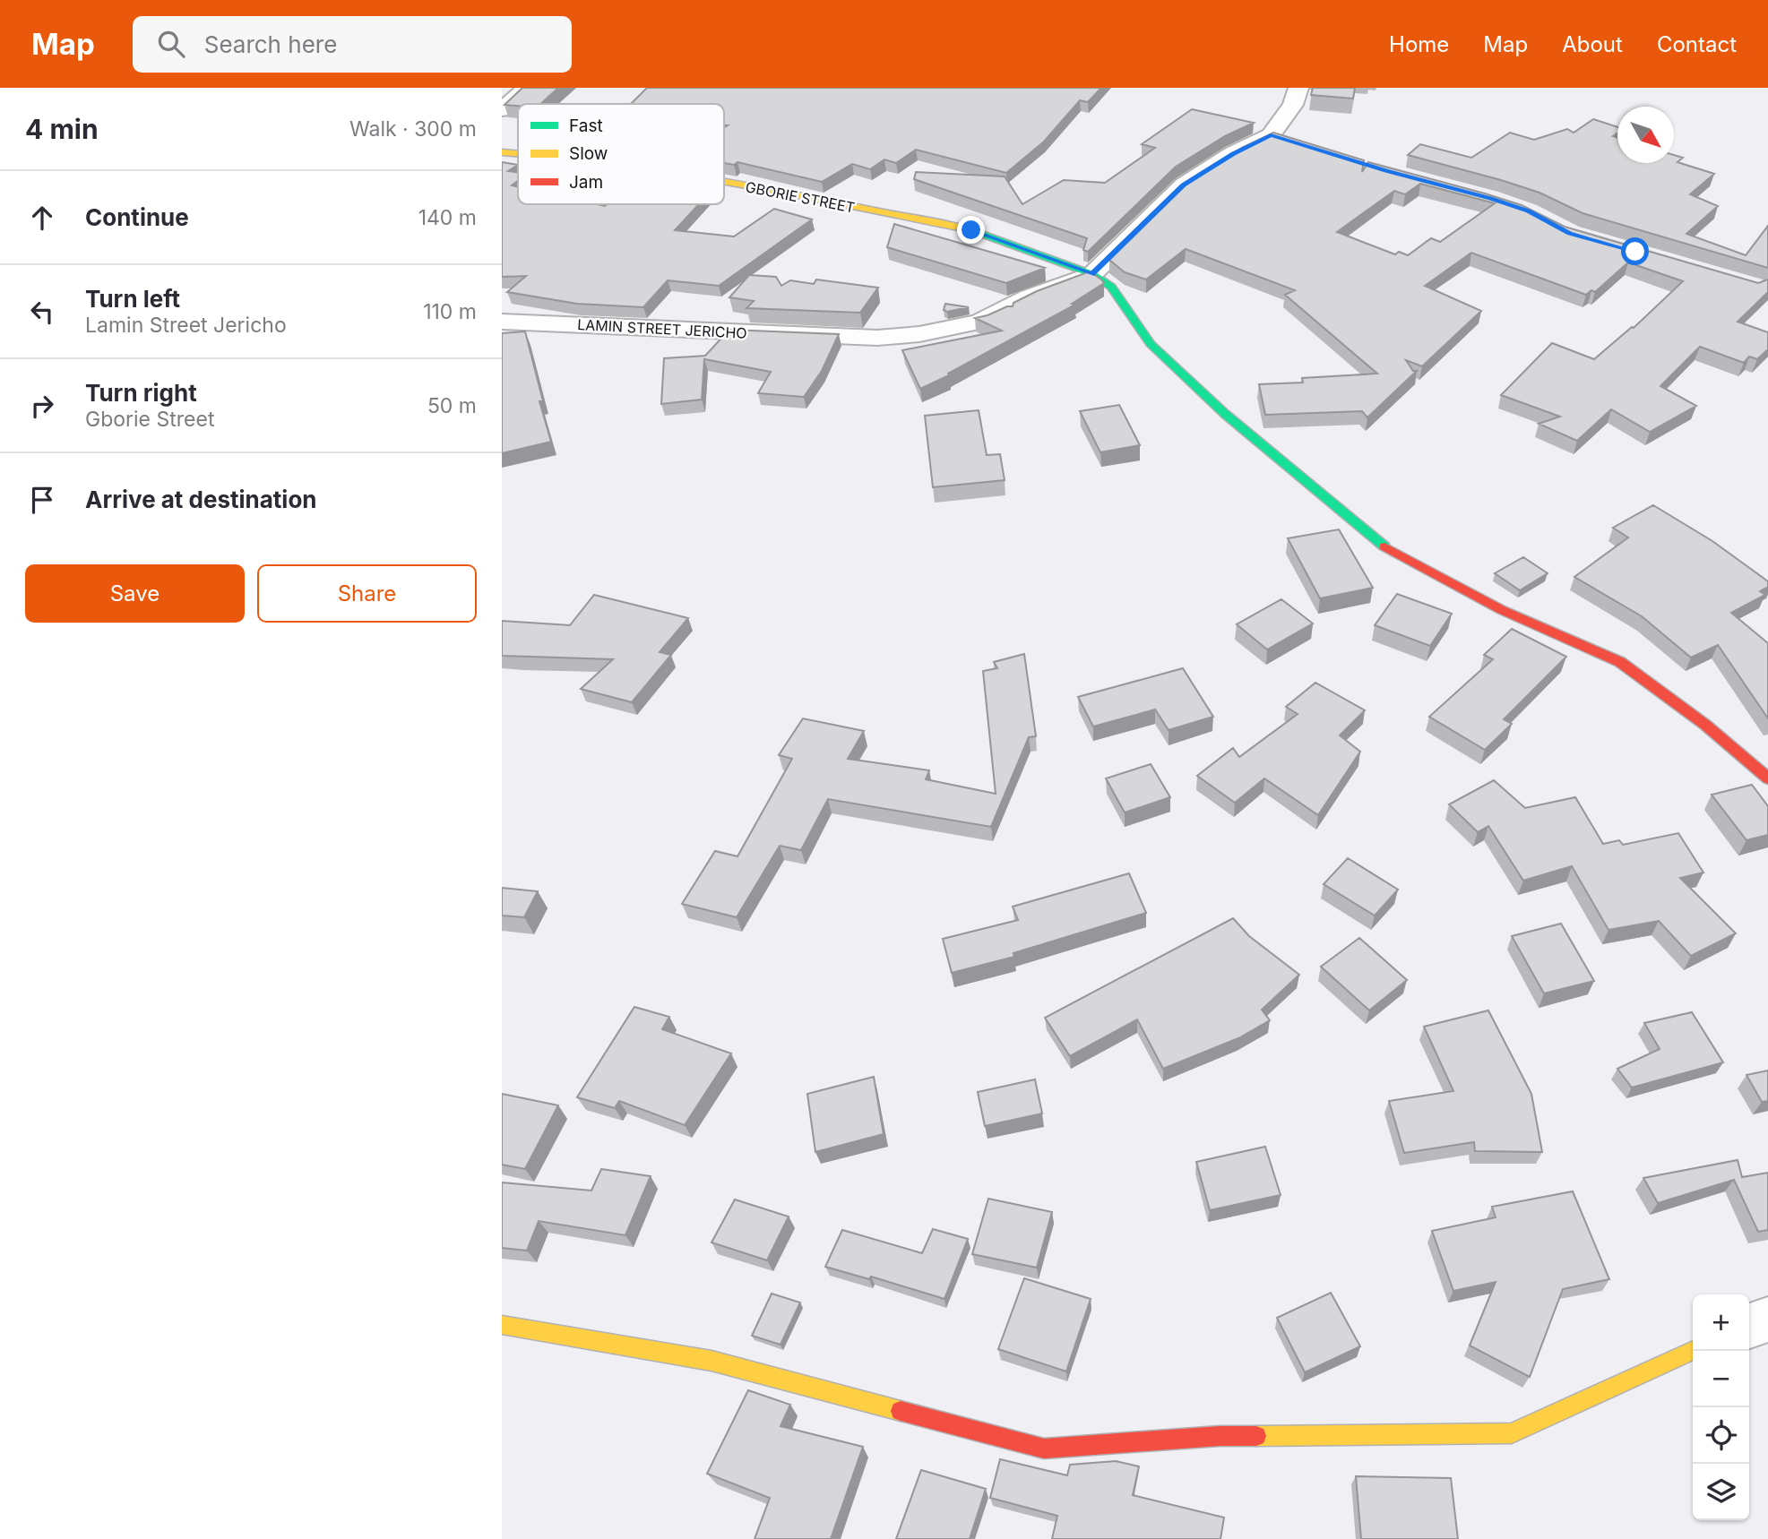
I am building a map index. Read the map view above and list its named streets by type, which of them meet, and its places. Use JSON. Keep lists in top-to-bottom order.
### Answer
{
  "streets": {
    "street": ["GBORIE STREET", "LAMIN STREET JERICHO"]
  },
  "crossings": [
    ["GBORIE STREET", "LAMIN STREET JERICHO"]
  ],
  "legend": ["Fast", "Slow", "Jam"],
  "north": "bottom right",
  "page": {
    "header": "Map",
    "search": "Search here",
    "nav": [
      "Home",
      "Map",
      "About",
      "Contact"
    ],
    "heading": ["4 min", "Walk · 300 m"],
    "list": [
      ["Continue", "140 m"],
      ["Turn left", "Lamin Street Jericho", "110 m"],
      ["Turn right", "Gborie Street", "50 m"],
      "Arrive at destination"
    ],
    "buttons": ["Save", "Share"],
    "map_buttons": ["+", "−"]
  }
}
